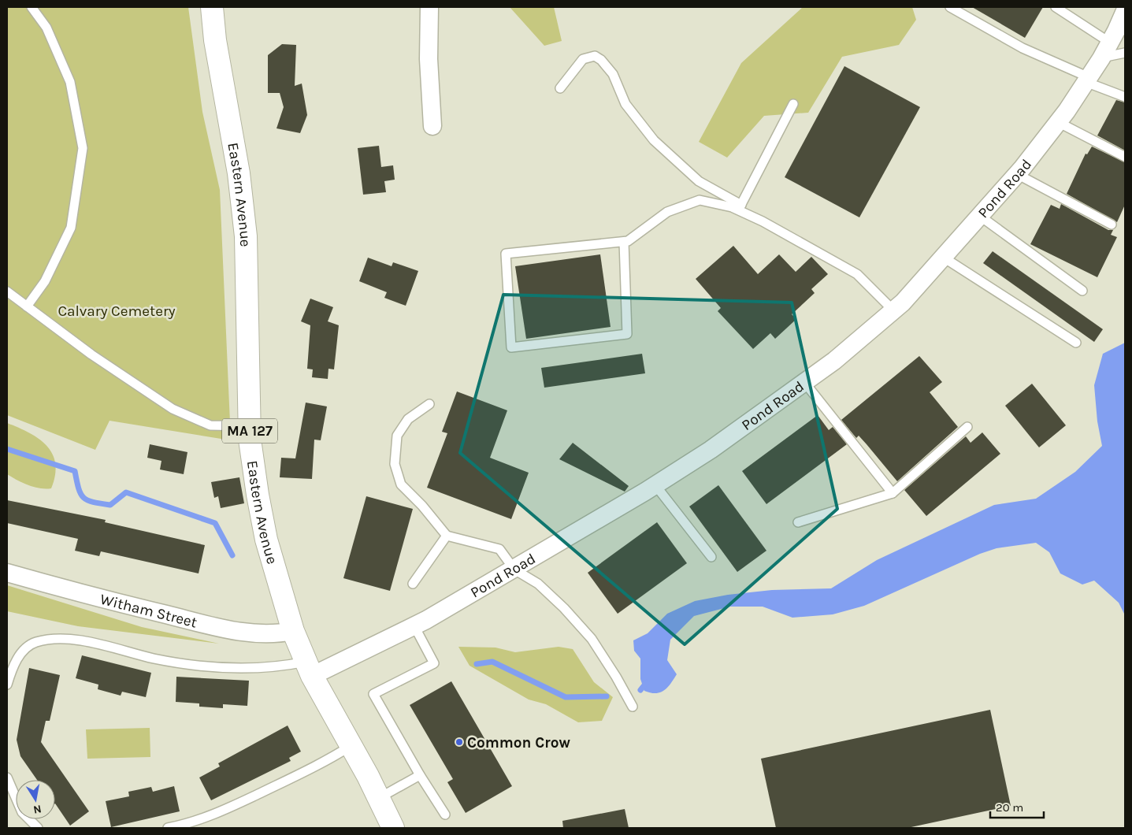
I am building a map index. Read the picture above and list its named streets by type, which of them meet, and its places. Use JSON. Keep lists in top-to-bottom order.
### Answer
{
  "streets": {
    "main road": ["Eastern Avenue", "MA 127"],
    "street": ["Pond Road", "Witham Street"]
  },
  "crossings": [
    ["Pond Road", "Eastern Avenue"],
    ["Eastern Avenue", "Witham Street"]
  ],
  "parks": ["Calvary Cemetery"],
  "places": ["Common Crow"],
  "scale_bar": "20 m",
  "north": "bottom"
}
